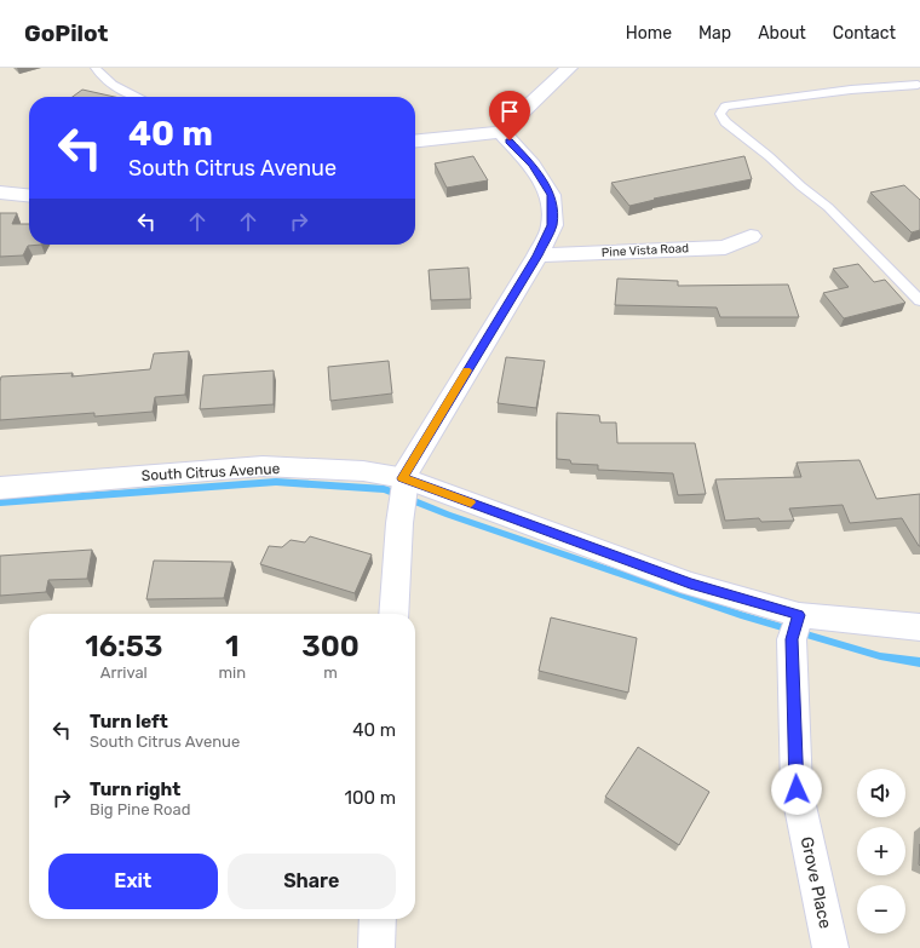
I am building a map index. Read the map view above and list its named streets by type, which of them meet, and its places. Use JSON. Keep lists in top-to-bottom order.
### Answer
{
  "streets": {
    "street": ["Pine Vista Road", "South Citrus Avenue", "Grove Place"]
  },
  "crossings": [
    ["South Citrus Avenue", "Grove Place"]
  ],
  "page": {
    "header": "GoPilot",
    "nav": [
      "Home",
      "Map",
      "About",
      "Contact"
    ],
    "turn": ["40 m", "South Citrus Avenue"],
    "eta": [
      "16:53",
      "Arrival",
      "1",
      "min",
      "300",
      "m"
    ],
    "list": [
      {
        "name": "Turn left",
        "note": "South Citrus Avenue",
        "value": "40 m"
      },
      {
        "name": "Turn right",
        "note": "Big Pine Road",
        "value": "100 m"
      }
    ],
    "map_buttons": ["+", "−"],
    "buttons": ["Exit", "Share"]
  }
}
